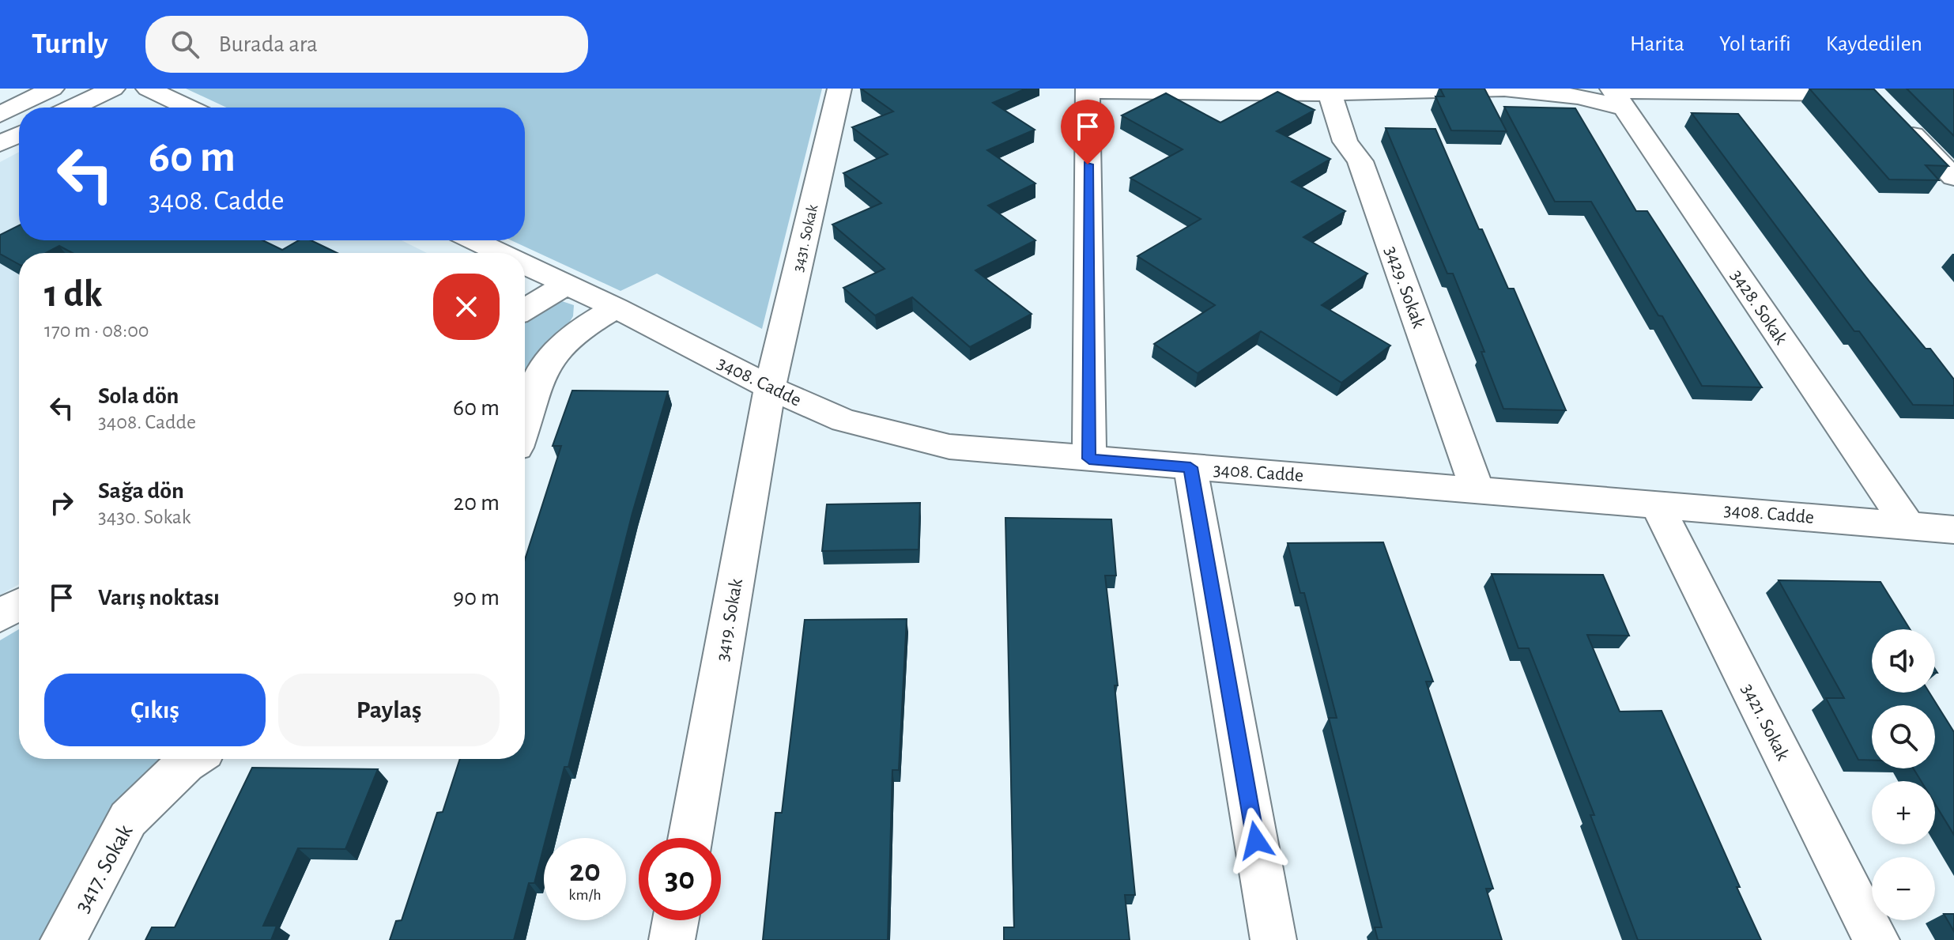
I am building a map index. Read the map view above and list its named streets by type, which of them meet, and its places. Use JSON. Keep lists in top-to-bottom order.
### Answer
{
  "streets": {
    "street": [
      "3431. Sokak",
      "3429. Sokak",
      "3428. Sokak",
      "3408. Cadde",
      "3419. Sokak",
      "3421. Sokak",
      "3417. Sokak"
    ]
  },
  "crossings": [
    ["3431. Sokak", "3408. Cadde"],
    ["3431. Sokak", "3419. Sokak"],
    ["3429. Sokak", "3408. Cadde"],
    ["3428. Sokak", "3408. Cadde"],
    ["3408. Cadde", "3419. Sokak"],
    ["3408. Cadde", "3421. Sokak"]
  ],
  "page": {
    "header": "Turnly",
    "search": "Burada ara",
    "nav": ["Harita", "Yol tarifi", "Kaydedilen"],
    "turn": ["60 m", "3408. Cadde"],
    "heading": ["1 dk", "170 m · 08:00"],
    "list": [
      {
        "name": "Sola dön",
        "note": "3408. Cadde",
        "value": "60 m"
      },
      {
        "name": "Sağa dön",
        "note": "3430. Sokak",
        "value": "20 m"
      },
      {
        "name": "Varış noktası",
        "value": "90 m"
      }
    ],
    "map_buttons": ["+", "−"],
    "buttons": ["Çıkış", "Paylaş"],
    "speed": "20 km/h",
    "limit": "30"
  }
}
